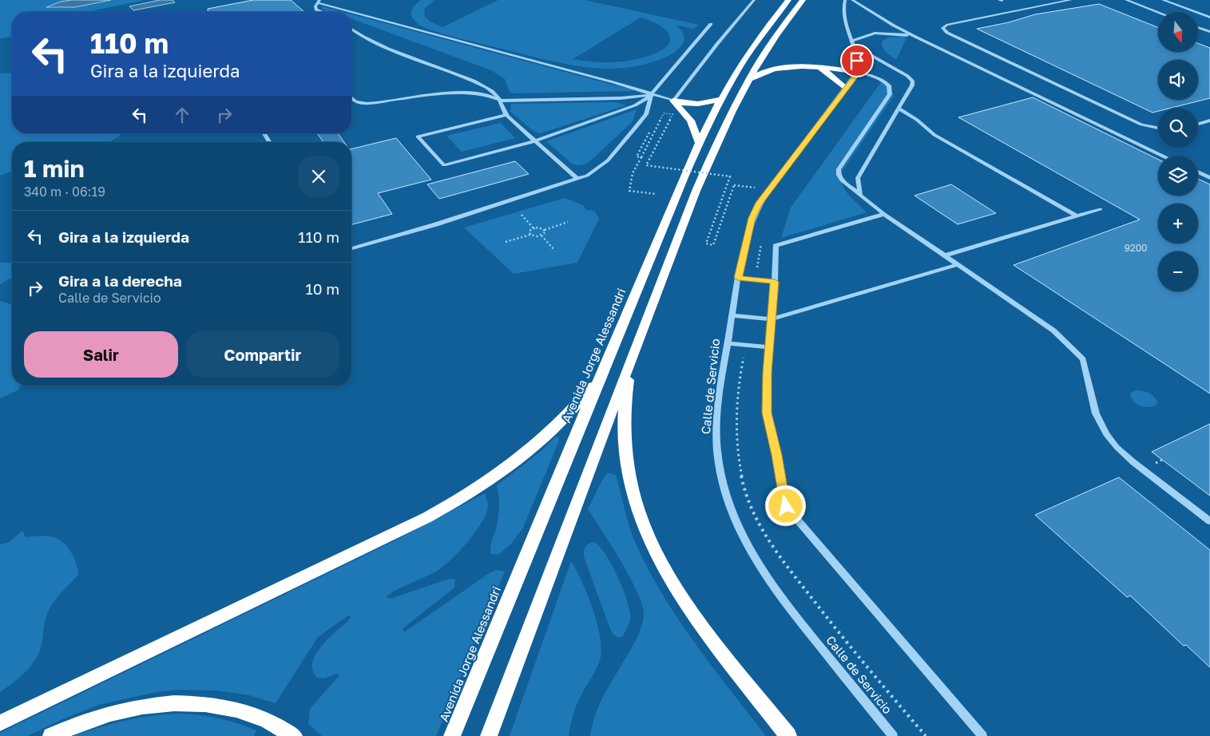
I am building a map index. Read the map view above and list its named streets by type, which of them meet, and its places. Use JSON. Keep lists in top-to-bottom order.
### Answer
{
  "streets": {
    "highway": ["Avenida Jorge Alessandri"],
    "street": ["Calle de Servicio"]
  },
  "house_numbers": ["9200"],
  "north": "bottom",
  "page": {
    "map_buttons": ["+", "−"],
    "turn": ["110 m", "Gira a la izquierda"],
    "heading": ["1 min", "340 m · 06:19"],
    "list": [
      {
        "name": "Gira a la izquierda",
        "value": "110 m"
      },
      {
        "name": "Gira a la derecha",
        "note": "Calle de Servicio",
        "value": "10 m"
      }
    ],
    "buttons": ["Salir", "Compartir"]
  }
}
